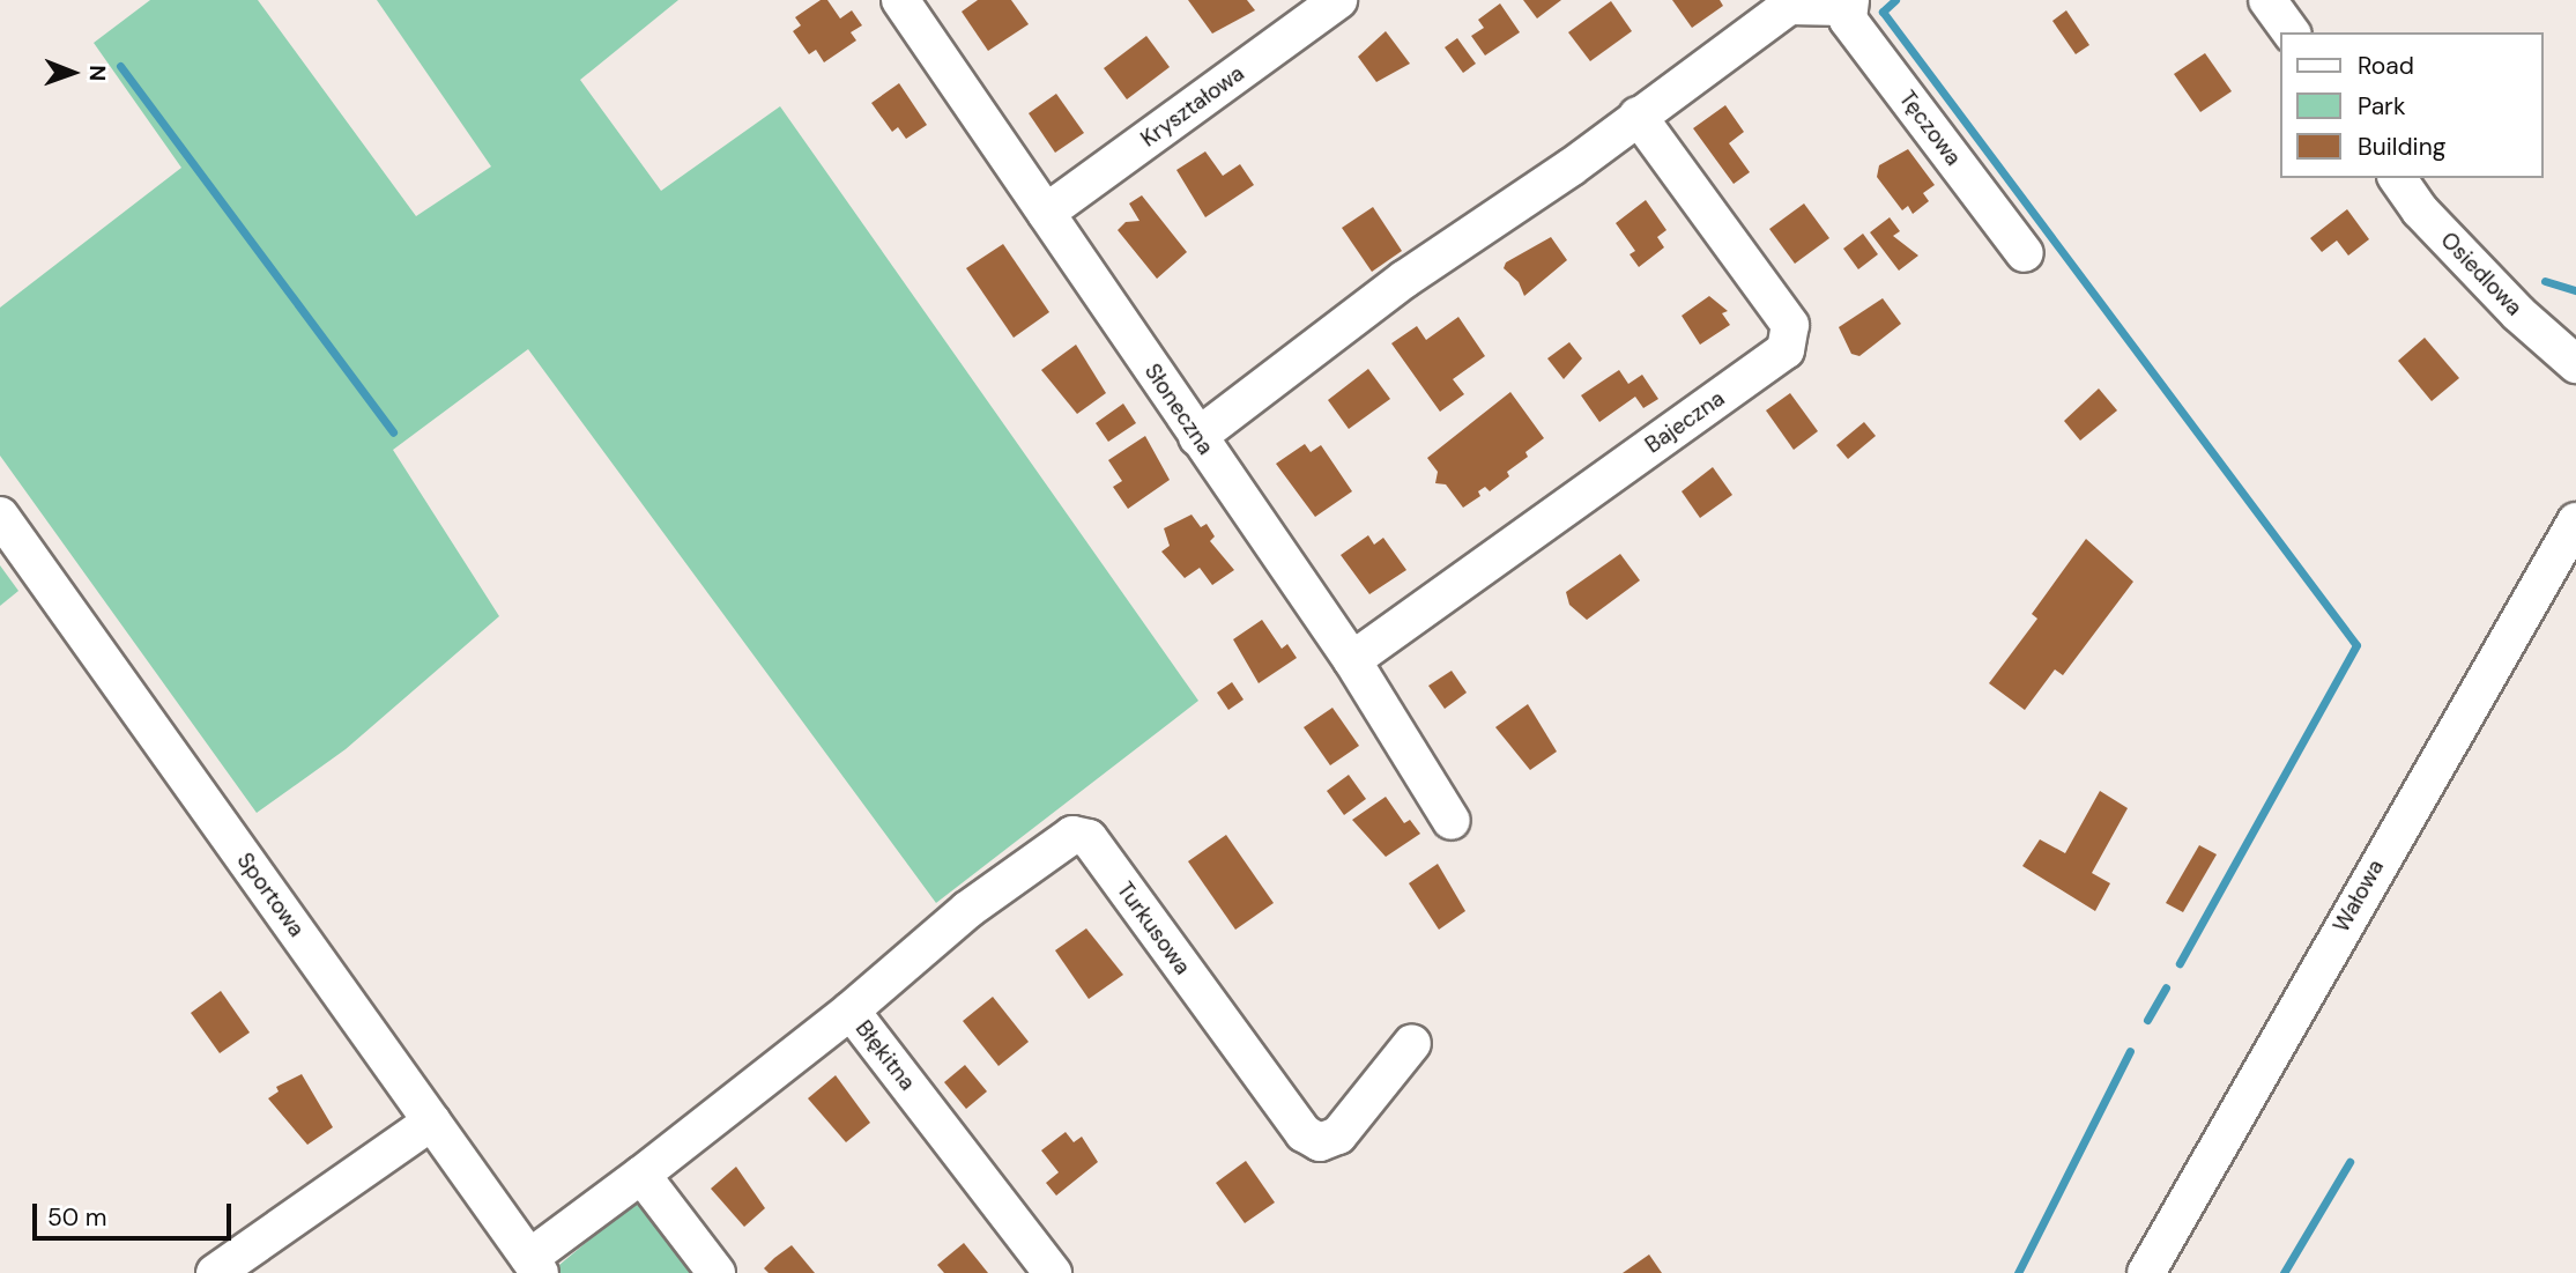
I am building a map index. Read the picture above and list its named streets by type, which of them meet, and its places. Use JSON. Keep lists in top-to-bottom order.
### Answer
{
  "streets": {
    "street": [
      "Kryształowa",
      "Tęczowa",
      "Osiedlowa",
      "Słoneczna",
      "Bajeczna",
      "Sportowa",
      "Wałowa",
      "Turkusowa",
      "Błękitna"
    ]
  },
  "crossings": [
    ["Kryształowa", "Słoneczna"],
    ["Słoneczna", "Bajeczna"],
    ["Sportowa", "Błękitna"],
    ["Turkusowa", "Błękitna"]
  ],
  "legend": ["Road", "Park", "Building"],
  "scale_bar": "50 m",
  "north": "right"
}
